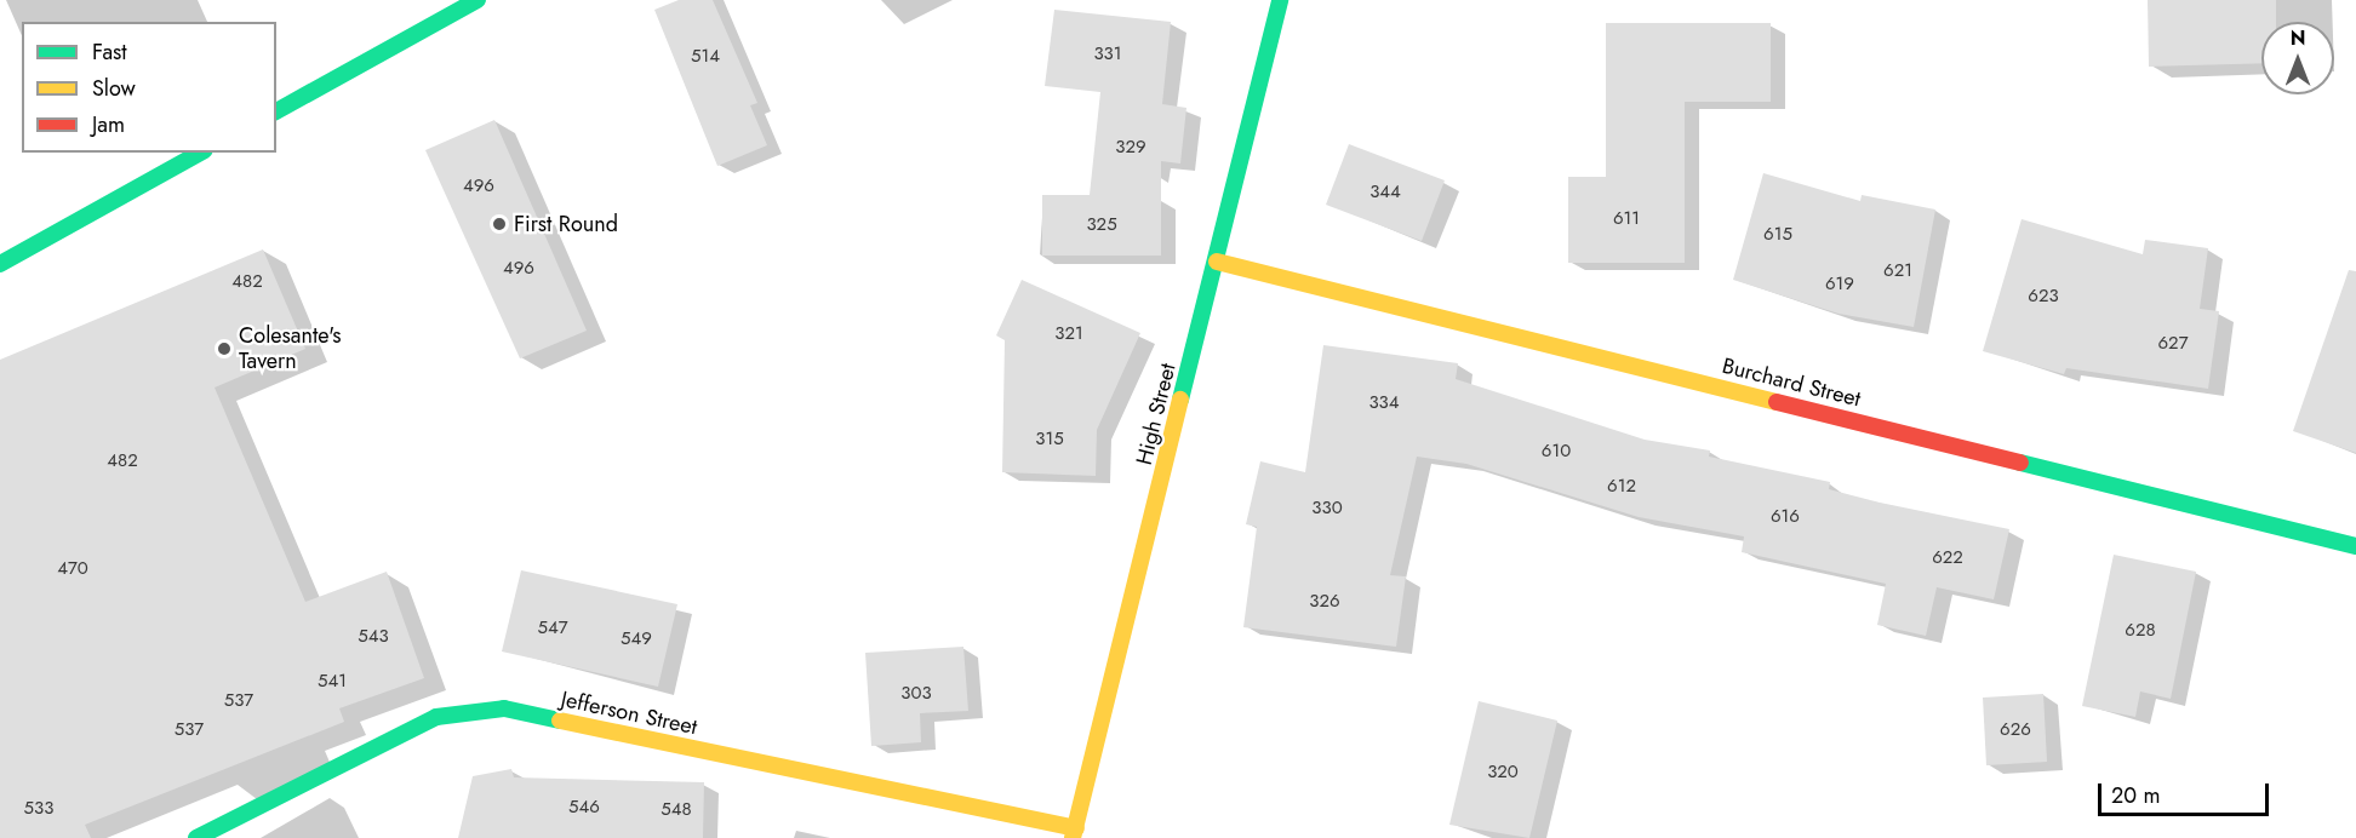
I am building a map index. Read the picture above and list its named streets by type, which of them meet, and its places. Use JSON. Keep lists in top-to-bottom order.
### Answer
{
  "streets": {
    "street": ["Burchard Street", "High Street", "Jefferson Street"]
  },
  "crossings": [
    ["Burchard Street", "High Street"],
    ["High Street", "Jefferson Street"]
  ],
  "places": ["First Round", "Colesante's Tavern"],
  "house_numbers": [
    "331",
    "514",
    "329",
    "496",
    "344",
    "611",
    "325",
    "615",
    "496",
    "621",
    "482",
    "619",
    "623",
    "321",
    "627",
    "334",
    "315",
    "610",
    "482",
    "612",
    "330",
    "616",
    "622",
    "470",
    "326",
    "547",
    "628",
    "543",
    "549",
    "541",
    "303",
    "537",
    "537",
    "626",
    "320",
    "546",
    "533",
    "548"
  ],
  "legend": ["Fast", "Slow", "Jam"],
  "scale_bar": "20 m",
  "north": "top"
}
